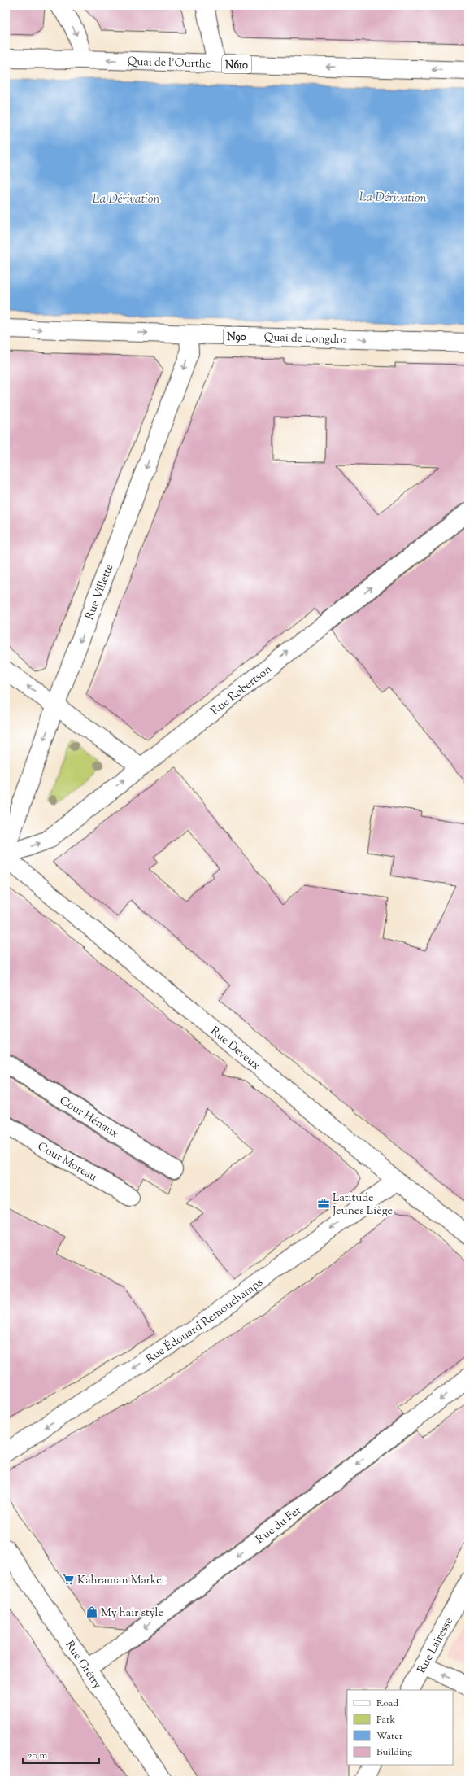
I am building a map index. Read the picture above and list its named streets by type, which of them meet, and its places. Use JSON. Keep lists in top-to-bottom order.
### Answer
{
  "streets": {
    "street": [
      "Quai de l'Ourthe",
      "N610",
      "N90",
      "Quai de Longdoz",
      "Rue Villette",
      "Rue Robertson",
      "Rue Deveux",
      "Cour Hénaux",
      "Cour Moreau",
      "Rue Édouard Remouchamps",
      "Rue du Fer",
      "Rue Lairesse",
      "Rue Grétry"
    ]
  },
  "crossings": [
    ["Quai de Longdoz", "Rue Villette"],
    ["Rue Deveux", "Rue Édouard Remouchamps"],
    ["Rue du Fer", "Rue Grétry"]
  ],
  "one_way": [
    "Quai de l'Ourthe",
    "Quai de Longdoz",
    "Rue Villette",
    "Rue Robertson",
    "Rue Édouard Remouchamps",
    "Rue du Fer"
  ],
  "water": ["La Dérivation"],
  "places": {
    "office": ["Latitude Jeunes Liège"],
    "supermarket": ["Kahraman Market"],
    "shop": ["My hair style"]
  },
  "legend": [
    "Road",
    "Park",
    "Water",
    "Building"
  ],
  "scale_bar": "20 m"
}
